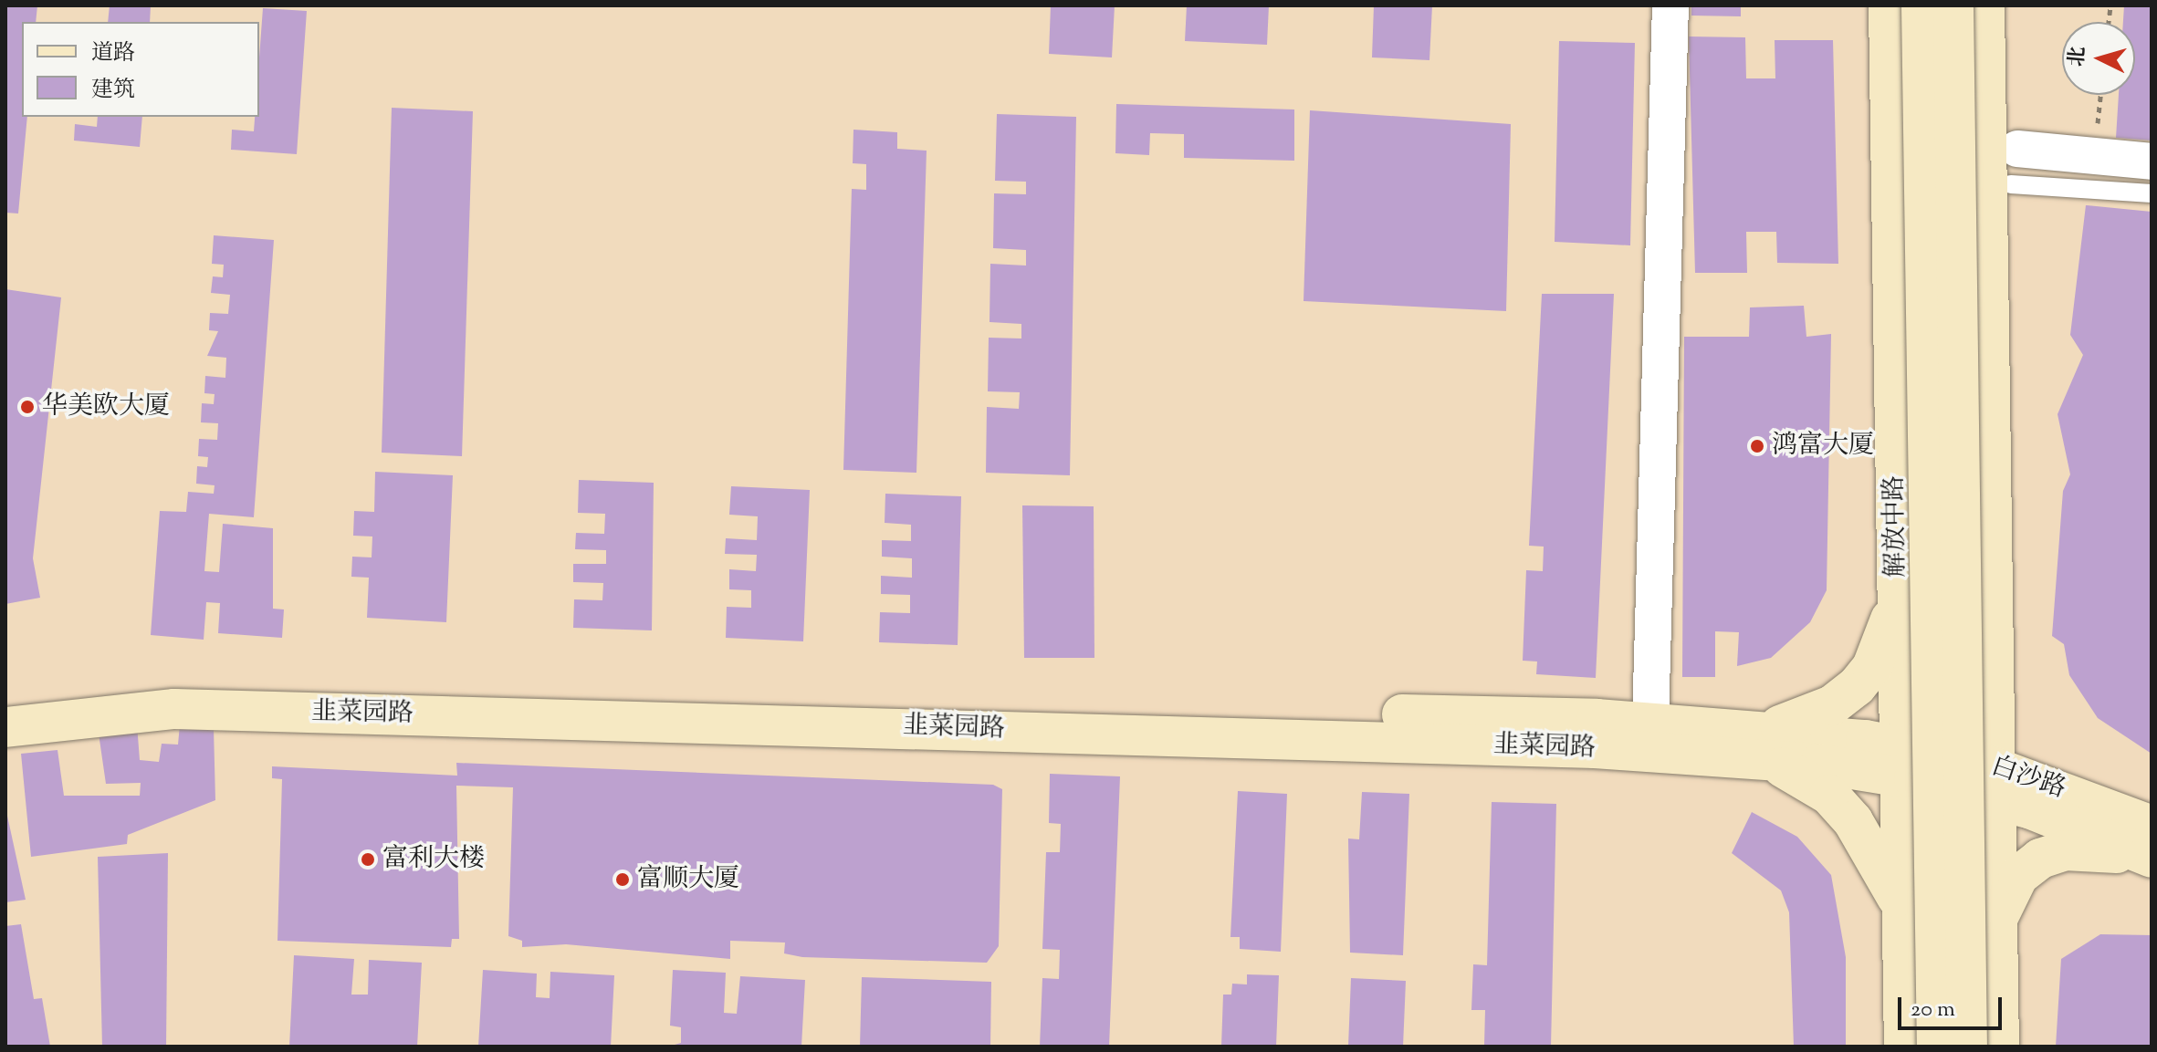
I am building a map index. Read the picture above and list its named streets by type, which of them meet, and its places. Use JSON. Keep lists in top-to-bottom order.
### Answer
{
  "streets": {
    "street": ["解放中路", "韭菜园路", "白沙路"]
  },
  "crossings": [
    ["解放中路", "韭菜园路"],
    ["解放中路", "白沙路"],
    ["韭菜园路", "白沙路"]
  ],
  "places": [
    "华美欧大厦",
    "鸿富大厦",
    "富利大楼",
    "富顺大厦"
  ],
  "legend": ["道路", "建筑"],
  "scale_bar": "20 m",
  "north": "left"
}
